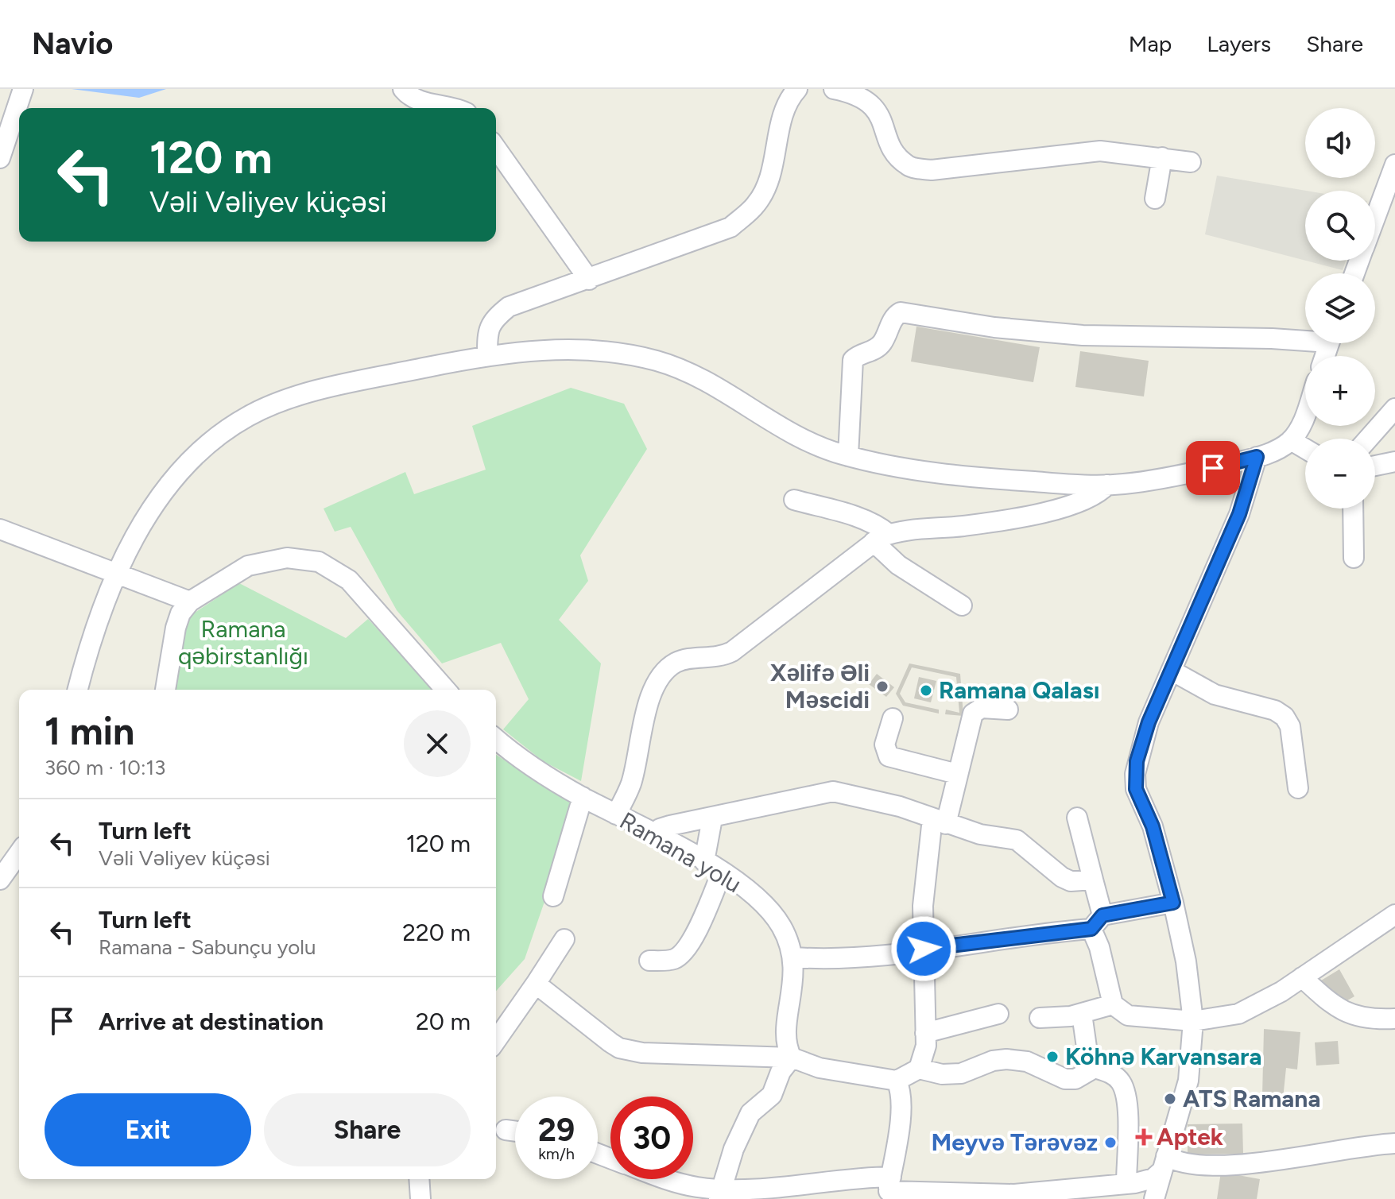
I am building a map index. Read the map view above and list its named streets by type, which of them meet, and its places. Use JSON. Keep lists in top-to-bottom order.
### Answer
{
  "streets": {
    "street": ["Ramana yolu"]
  },
  "parks": ["Ramana qəbirstanlığı"],
  "places": {
    "other": [
      "Xəlifə Əli Məscidi",
      "Ramana Qalası",
      "Köhnə Karvansara",
      "ATS Ramana",
      "Meyvə Tərəvəz"
    ],
    "health": ["Aptek"]
  },
  "page": {
    "header": "Navio",
    "nav": ["Map", "Layers", "Share"],
    "map_buttons": ["+", "−"],
    "turn": ["120 m", "Vəli Vəliyev küçəsi"],
    "heading": ["1 min", "360 m · 10:13"],
    "list": [
      {
        "name": "Turn left",
        "note": "Vəli Vəliyev küçəsi",
        "value": "120 m"
      },
      {
        "name": "Turn left",
        "note": "Ramana - Sabunçu yolu",
        "value": "220 m"
      },
      {
        "name": "Arrive at destination",
        "value": "20 m"
      }
    ],
    "buttons": ["Exit", "Share"],
    "speed": "29 km/h",
    "limit": "30"
  }
}
